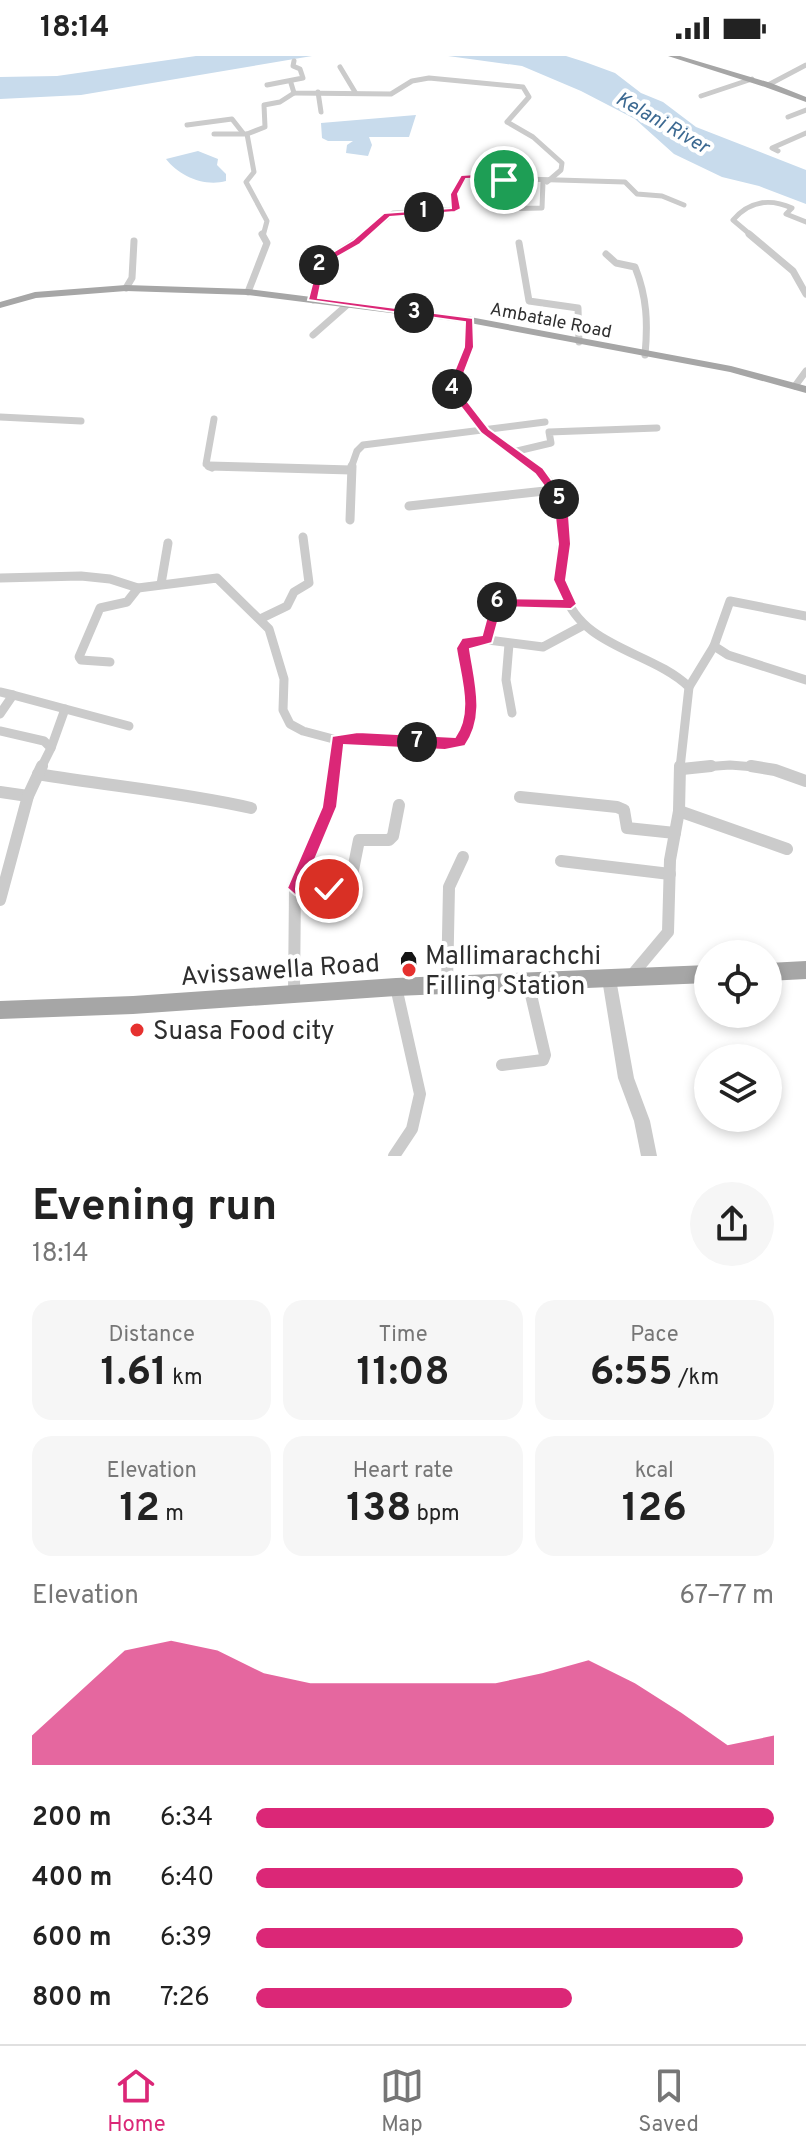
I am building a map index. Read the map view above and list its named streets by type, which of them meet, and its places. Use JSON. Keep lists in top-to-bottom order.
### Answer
{
  "streets": {
    "main road": ["Ambatale Road", "Avissawella Road"]
  },
  "water": ["Kelani River"],
  "places": ["Mallimarachchi Filling Station", "Suasa Food city"],
  "page": {
    "status": "18:14",
    "pins": [
      "1",
      "2",
      "3",
      "4",
      "5",
      "6",
      "7"
    ],
    "heading": ["Evening run", "18:14"],
    "stats": [
      ["Distance", "1.61 km"],
      ["Time", "11:08"],
      ["Pace", "6:55 /km"],
      ["Elevation", "12 m"],
      ["Heart rate", "138 bpm"],
      ["kcal", "126"]
    ],
    "chart": ["Elevation", "67–77 m"],
    "list": [
      {
        "name": "200 m",
        "note": "6:34"
      },
      {
        "name": "400 m",
        "note": "6:40"
      },
      {
        "name": "600 m",
        "note": "6:39"
      },
      {
        "name": "800 m",
        "note": "7:26"
      }
    ],
    "tabs": ["Home", "Map", "Saved"]
  }
}
